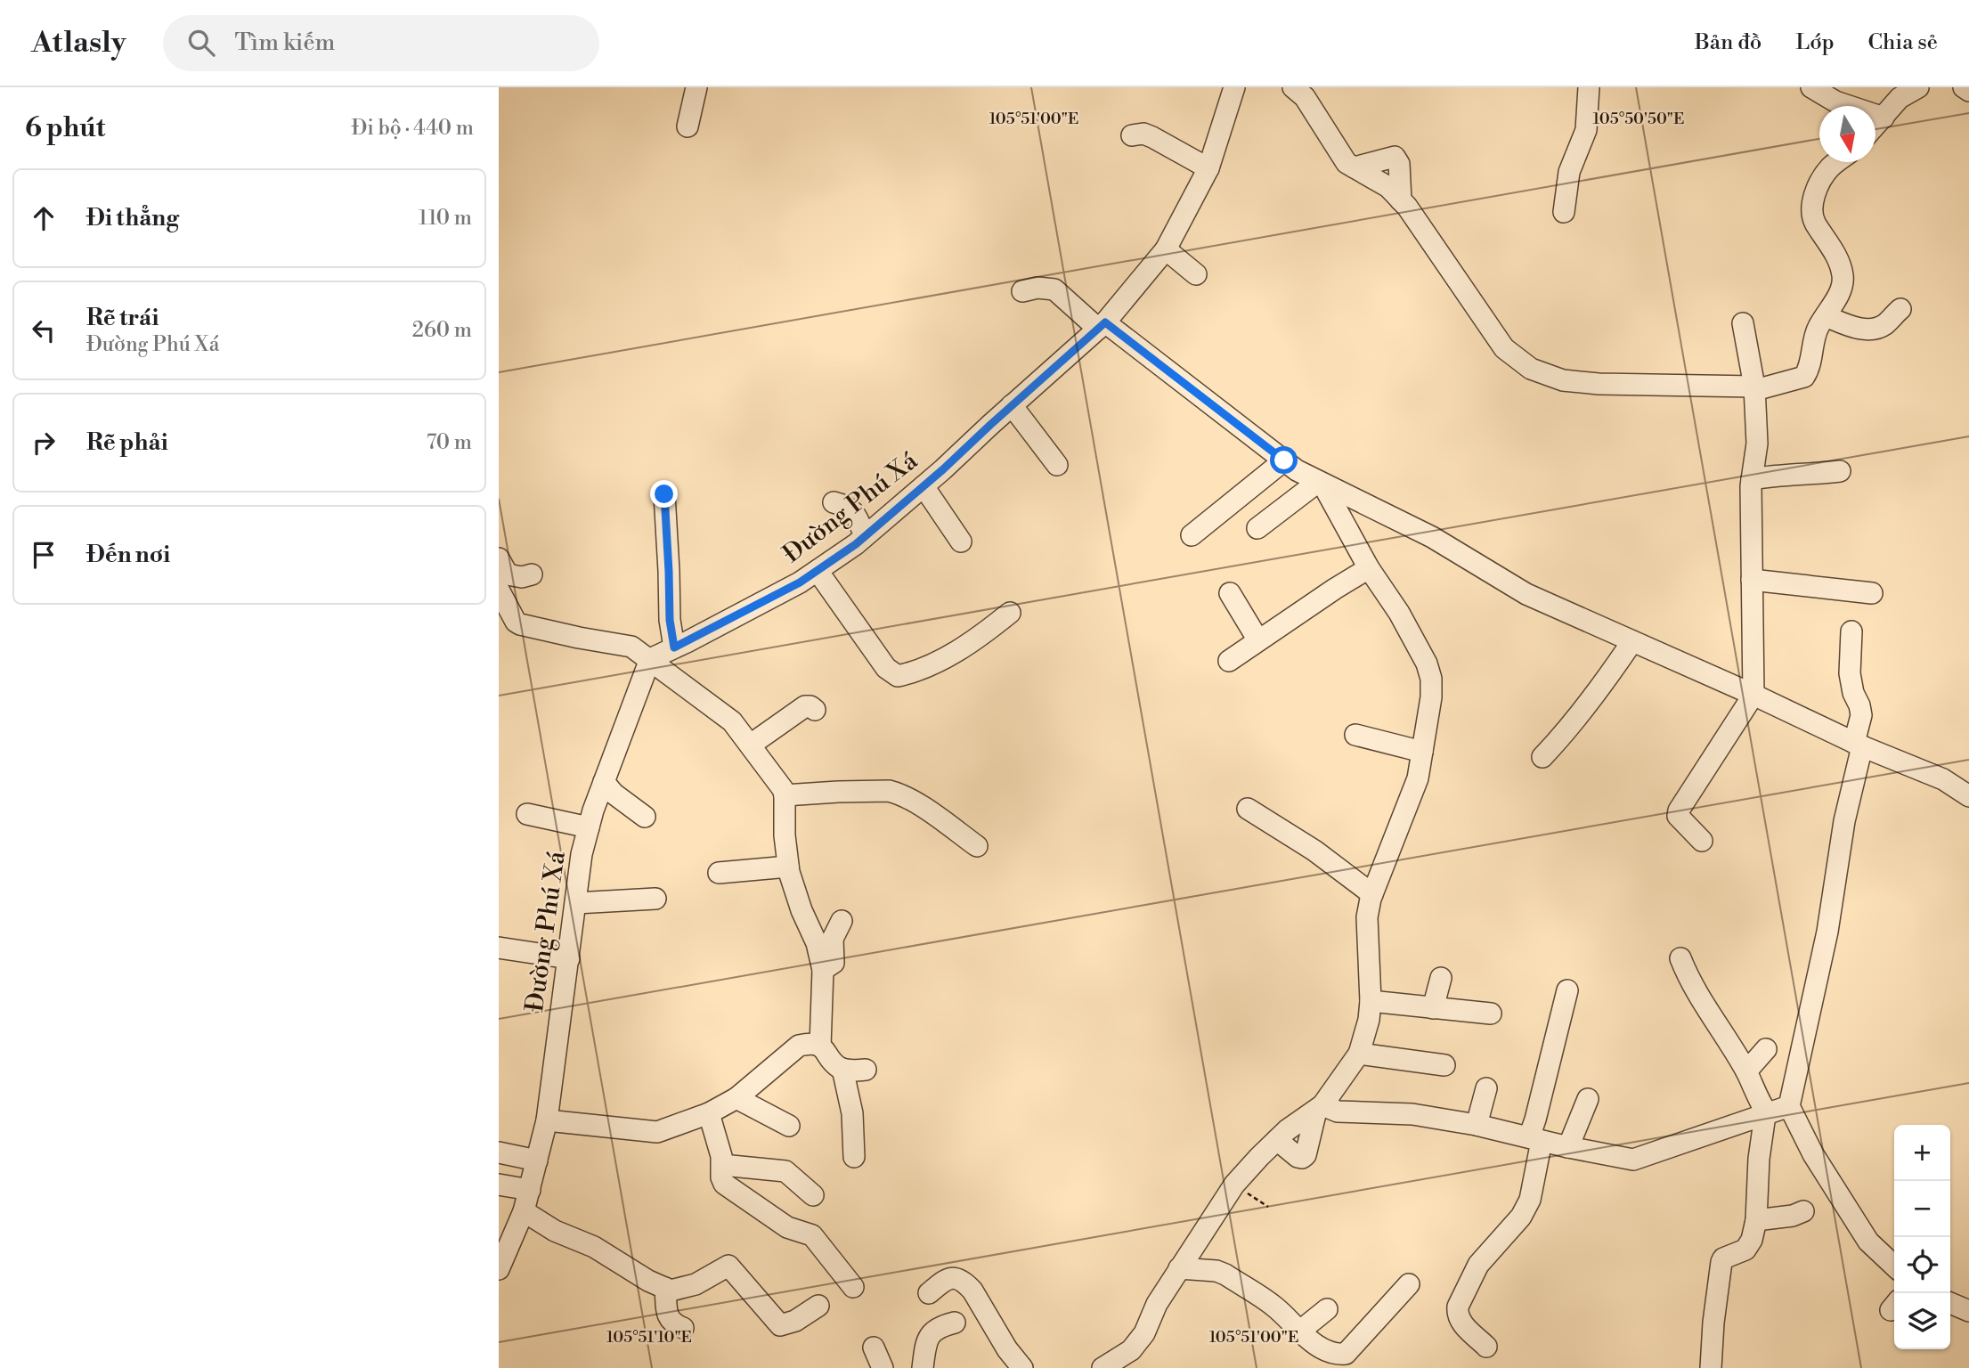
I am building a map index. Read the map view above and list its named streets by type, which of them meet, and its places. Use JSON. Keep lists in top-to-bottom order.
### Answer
{
  "streets": {
    "street": ["Đường Phú Xá"]
  },
  "north": "bottom",
  "page": {
    "header": "Atlasly",
    "search": "Tìm kiếm",
    "nav": ["Bản đồ", "Lớp", "Chia sẻ"],
    "heading": ["6 phút", "Đi bộ · 440 m"],
    "list": [
      ["Đi thẳng", "110 m"],
      ["Rẽ trái", "Đường Phú Xá", "260 m"],
      ["Rẽ phải", "70 m"],
      "Đến nơi"
    ],
    "map_buttons": ["+", "−"]
  },
  "coordinates": ["105°51'00\"E", "105°50'50\"E", "105°51'10\"E"]
}
